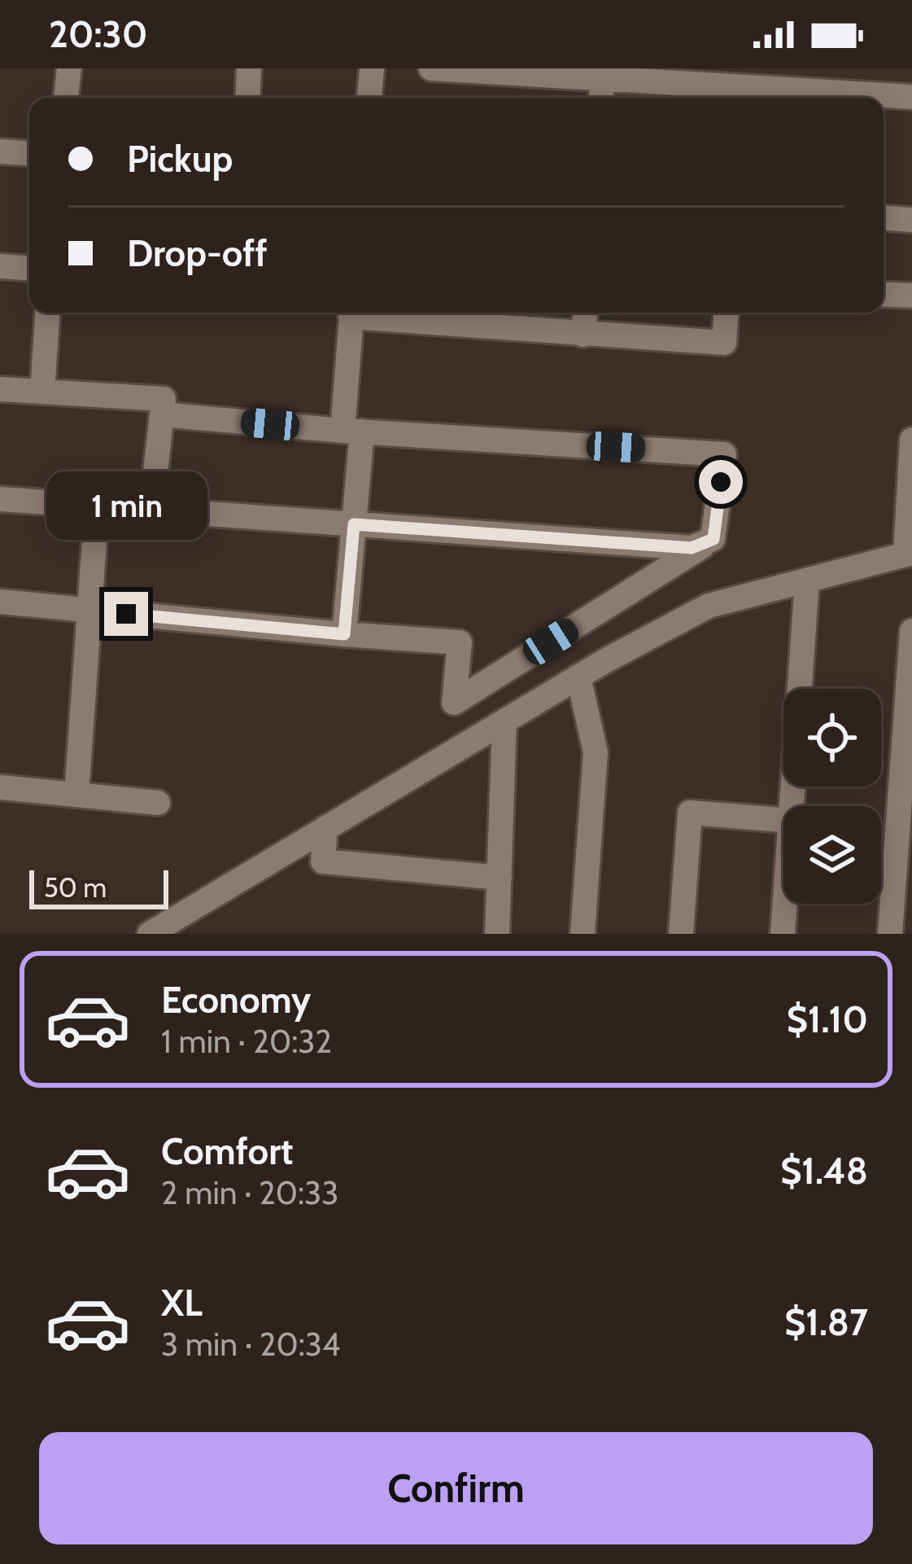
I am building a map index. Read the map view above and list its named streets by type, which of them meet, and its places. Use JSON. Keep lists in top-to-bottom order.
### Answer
{
  "scale_bar": "50 m",
  "page": {
    "status": "20:30",
    "banner": ["Pickup", "Drop-off"],
    "bubble": "1 min",
    "scale": "50 m",
    "list": [
      {
        "name": "Economy",
        "note": "1 min · 20:32",
        "value": "$1.10"
      },
      {
        "name": "Comfort",
        "note": "2 min · 20:33",
        "value": "$1.48"
      },
      {
        "name": "XL",
        "note": "3 min · 20:34",
        "value": "$1.87"
      }
    ],
    "buttons": "Confirm"
  }
}
